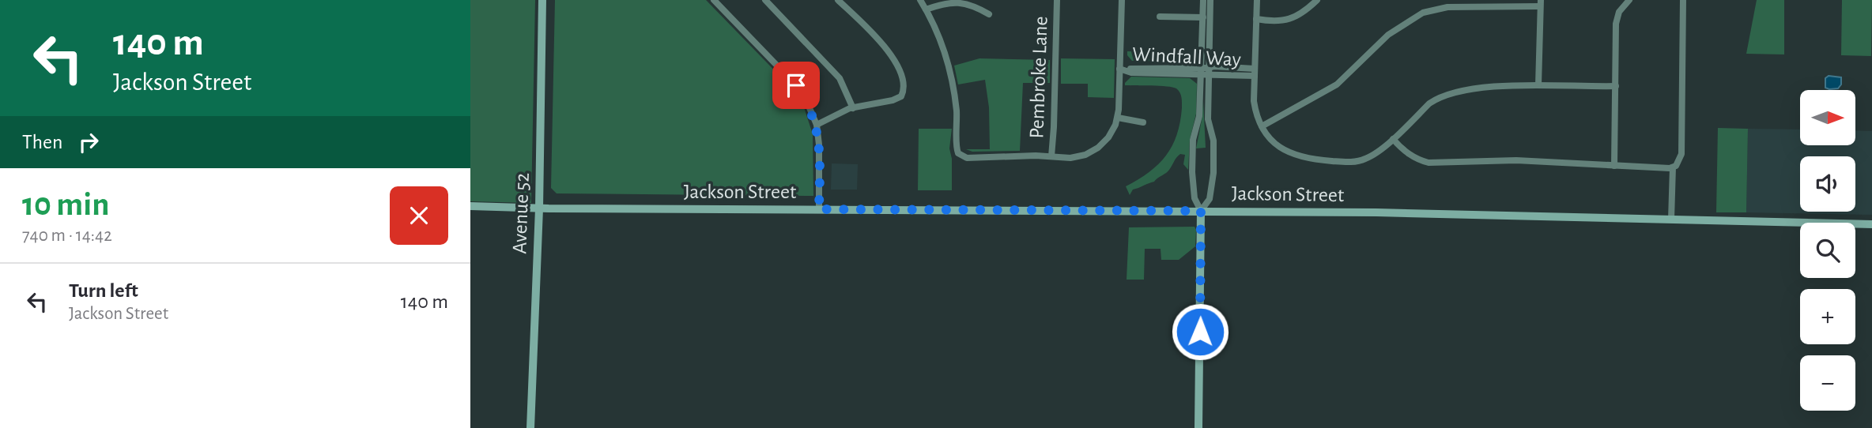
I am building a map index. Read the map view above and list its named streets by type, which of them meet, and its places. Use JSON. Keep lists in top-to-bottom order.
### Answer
{
  "streets": {
    "main road": ["Jackson Street", "Avenue 52"],
    "street": ["Windfall Way", "Pembroke Lane"]
  },
  "crossings": [
    ["Jackson Street", "Avenue 52"]
  ],
  "north": "right",
  "page": {
    "turn": ["140 m", "Jackson Street"],
    "map_buttons": ["+", "−"],
    "then": "Then",
    "heading": ["10 min", "740 m · 14:42"],
    "list": [
      {
        "name": "Turn left",
        "note": "Jackson Street",
        "value": "140 m"
      }
    ]
  }
}
